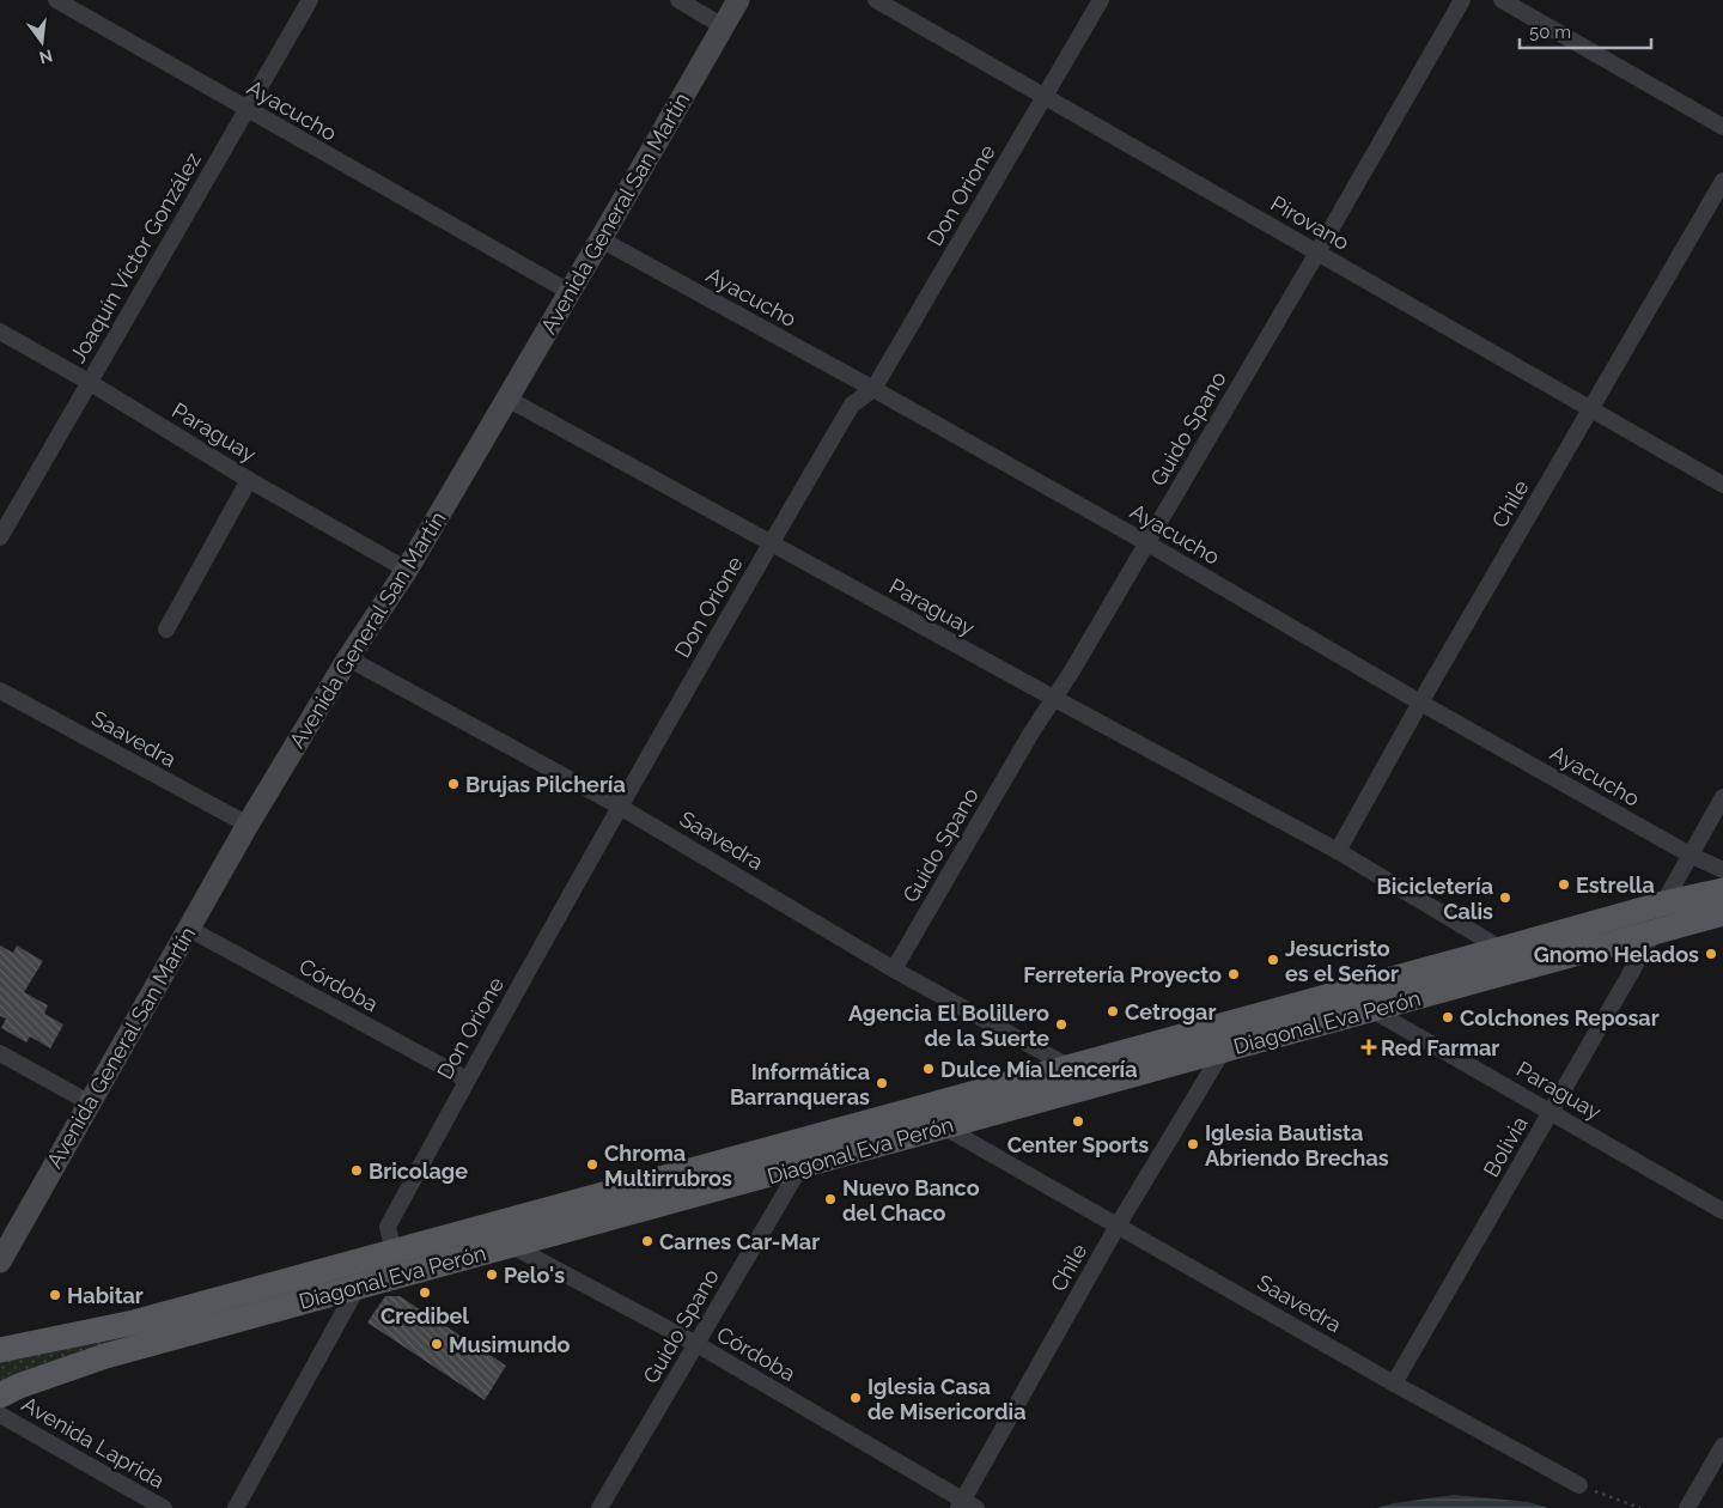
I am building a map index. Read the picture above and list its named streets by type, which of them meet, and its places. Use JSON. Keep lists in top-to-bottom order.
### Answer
{
  "streets": {
    "main road": ["Diagonal Eva Perón"],
    "street": [
      "Ayacucho",
      "Don Orione",
      "Avenida General San Martín",
      "Pirovano",
      "Joaquín Víctor González",
      "Guido Spano",
      "Paraguay",
      "Chile",
      "Saavedra",
      "Córdoba",
      "Bolivia",
      "Avenida Laprida"
    ]
  },
  "crossings": [
    ["Ayacucho", "Don Orione"],
    ["Ayacucho", "Avenida General San Martín"],
    ["Ayacucho", "Joaquín Víctor González"],
    ["Ayacucho", "Guido Spano"],
    ["Ayacucho", "Chile"],
    ["Don Orione", "Pirovano"],
    ["Don Orione", "Paraguay"],
    ["Don Orione", "Saavedra"],
    ["Don Orione", "Córdoba"],
    ["Don Orione", "Diagonal Eva Perón"],
    ["Avenida General San Martín", "Paraguay"],
    ["Avenida General San Martín", "Saavedra"],
    ["Avenida General San Martín", "Córdoba"],
    ["Pirovano", "Guido Spano"],
    ["Pirovano", "Chile"],
    ["Joaquín Víctor González", "Paraguay"],
    ["Guido Spano", "Paraguay"],
    ["Guido Spano", "Saavedra"],
    ["Guido Spano", "Córdoba"],
    ["Guido Spano", "Diagonal Eva Perón"],
    ["Paraguay", "Chile"],
    ["Paraguay", "Diagonal Eva Perón"],
    ["Paraguay", "Bolivia"],
    ["Chile", "Saavedra"],
    ["Chile", "Córdoba"],
    ["Chile", "Diagonal Eva Perón"],
    ["Saavedra", "Diagonal Eva Perón"],
    ["Saavedra", "Bolivia"],
    ["Córdoba", "Diagonal Eva Perón"],
    ["Diagonal Eva Perón", "Bolivia"]
  ],
  "places": {
    "other": [
      "Brujas Pilchería",
      "Estrella",
      "Bicicletería Calis",
      "Gnomo Helados",
      "Jesucristo es el Señor",
      "Ferretería Proyecto",
      "Cetrogar",
      "Colchones Reposar",
      "Agencia El Bolillero de la Suerte",
      "Dulce Mía Lencería",
      "Informática Barranqueras",
      "Center Sports",
      "Iglesia Bautista Abriendo Brechas",
      "Chroma Multirrubros",
      "Bricolage",
      "Nuevo Banco del Chaco",
      "Carnes Car-Mar",
      "Pelo's",
      "Credibel",
      "Habitar",
      "Musimundo",
      "Iglesia Casa de Misericordia"
    ],
    "health": ["Red Farmar"]
  },
  "scale_bar": "50 m",
  "north": "bottom"
}
